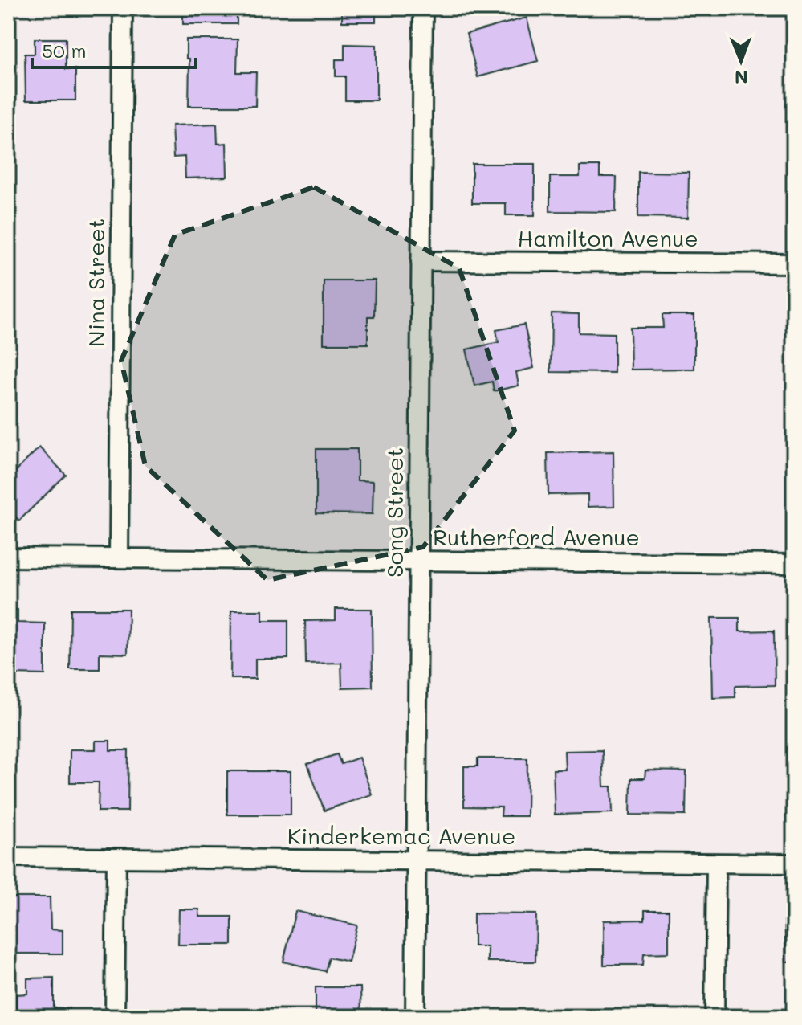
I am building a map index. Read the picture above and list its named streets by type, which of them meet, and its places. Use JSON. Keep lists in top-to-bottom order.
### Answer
{
  "streets": {
    "street": [
      "Hamilton Avenue",
      "Nina Street",
      "Song Street",
      "Rutherford Avenue",
      "Kinderkemac Avenue"
    ]
  },
  "crossings": [
    ["Hamilton Avenue", "Song Street"],
    ["Nina Street", "Rutherford Avenue"],
    ["Song Street", "Rutherford Avenue"],
    ["Song Street", "Kinderkemac Avenue"]
  ],
  "scale_bar": "50 m",
  "north": "bottom"
}
